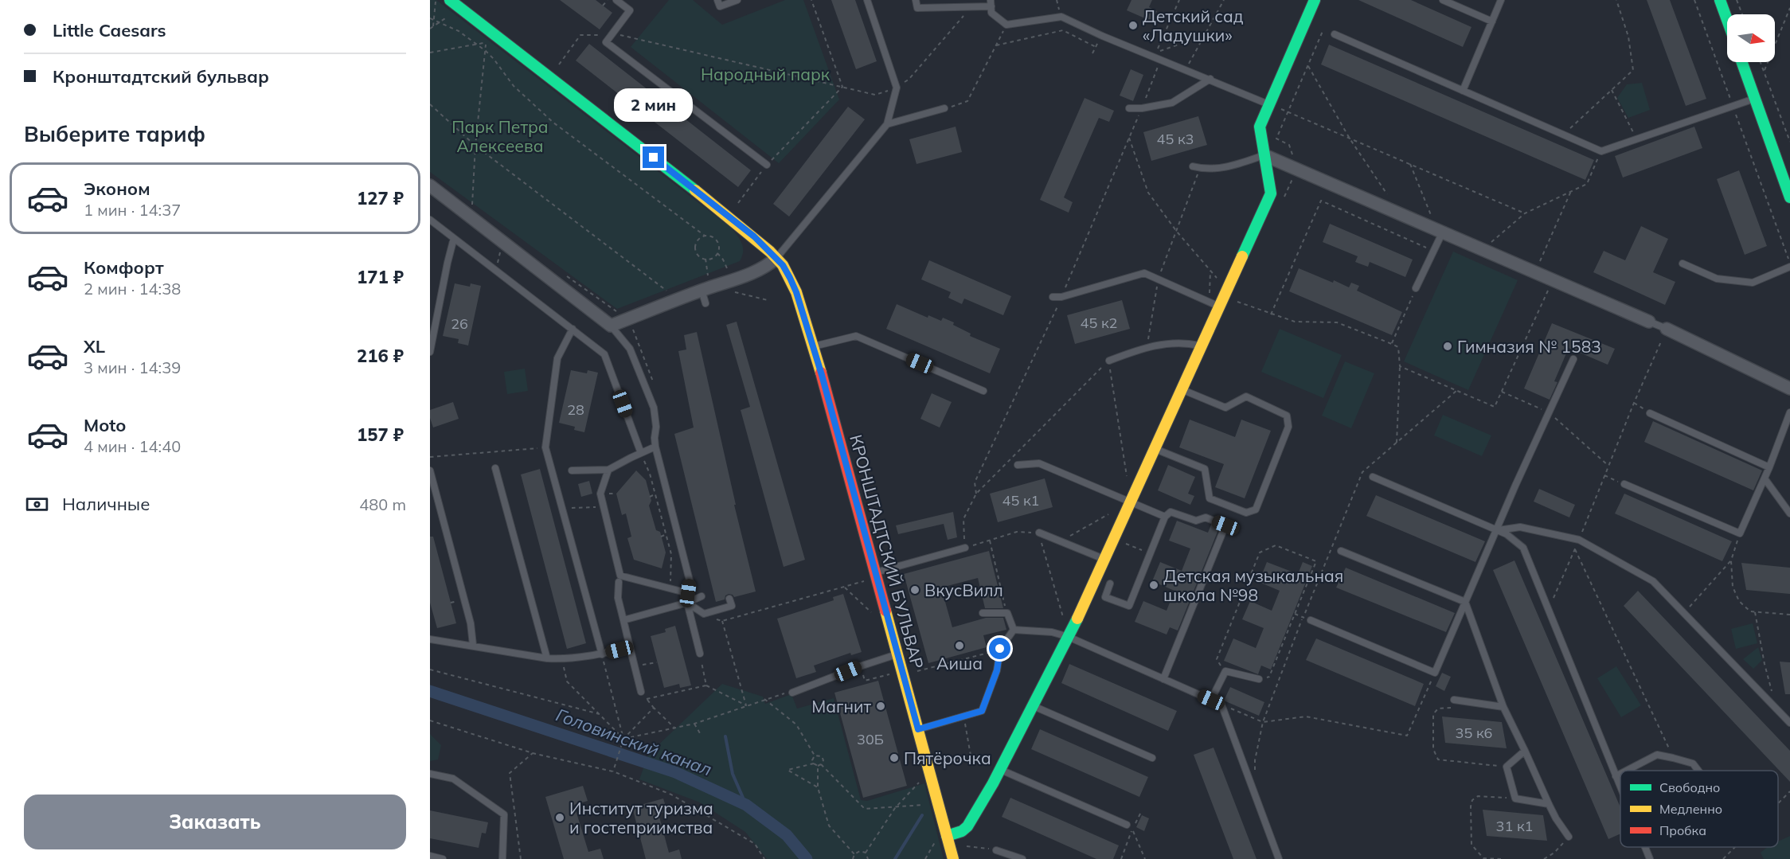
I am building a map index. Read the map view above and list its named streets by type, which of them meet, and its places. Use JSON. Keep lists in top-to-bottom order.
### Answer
{
  "streets": {
    "main road": ["КРОНШТАДТСКИЙ БУЛЬВАР"]
  },
  "water": ["Головинский канал"],
  "parks": ["Народный парк", "Парк Петра Алексеева"],
  "places": [
    "Детский сад «Ладушки»",
    "Гимназия № 1583",
    "Детская музыкальная школа №98",
    "ВкусВилл",
    "Аиша",
    "Магнит",
    "Пятёрочка",
    "Институт туризма и гостеприимства"
  ],
  "house_numbers": [
    "45 к3",
    "45 к2",
    "26",
    "28",
    "45 к1",
    "35 к6",
    "30Б",
    "31 к1"
  ],
  "legend": ["Свободно", "Медленно", "Пробка"],
  "north": "right",
  "page": {
    "banner": ["Little Caesars", "Кронштадтский бульвар"],
    "bubble": "2 мин",
    "heading": "Выберите тариф",
    "list": [
      {
        "name": "Эконом",
        "note": "1 мин · 14:37",
        "value": "127 ₽"
      },
      {
        "name": "Комфорт",
        "note": "2 мин · 14:38",
        "value": "171 ₽"
      },
      {
        "name": "XL",
        "note": "3 мин · 14:39",
        "value": "216 ₽"
      },
      {
        "name": "Moto",
        "note": "4 мин · 14:40",
        "value": "157 ₽"
      }
    ],
    "pay": ["Наличные", "480 m"],
    "buttons": "Заказать"
  }
}
